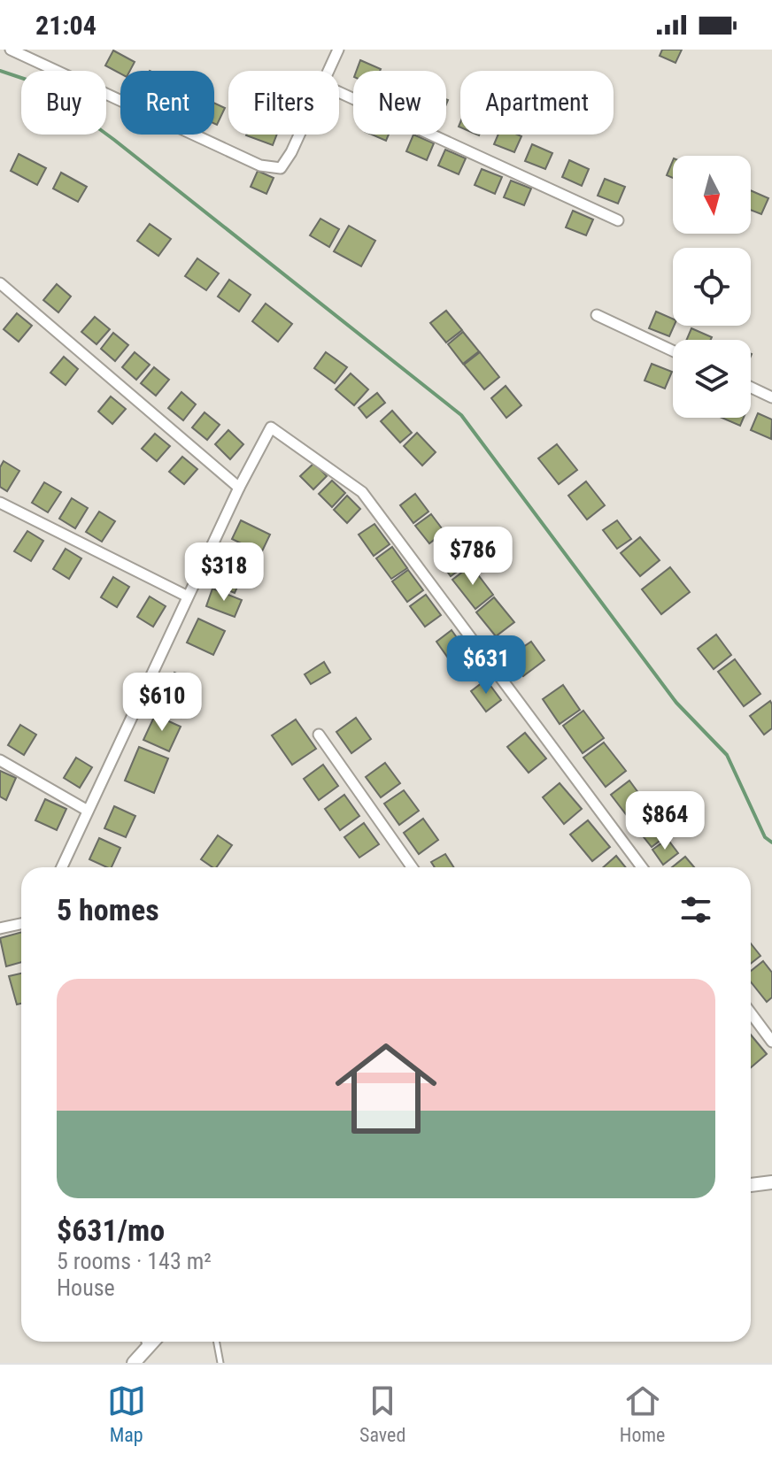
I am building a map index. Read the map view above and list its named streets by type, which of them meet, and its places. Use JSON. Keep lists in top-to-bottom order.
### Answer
{
  "north": "bottom",
  "page": {
    "status": "21:04",
    "chip": [
      "Buy",
      "Rent",
      "Filters",
      "New",
      "Apartment"
    ],
    "price": [
      "$786",
      "$318",
      "$631",
      "$610",
      "$864"
    ],
    "heading": "5 homes",
    "list": [
      {
        "name": "$631/mo",
        "note": "5 rooms · 143 m² · House"
      }
    ],
    "tabs": ["Map", "Saved", "Home"]
  }
}
